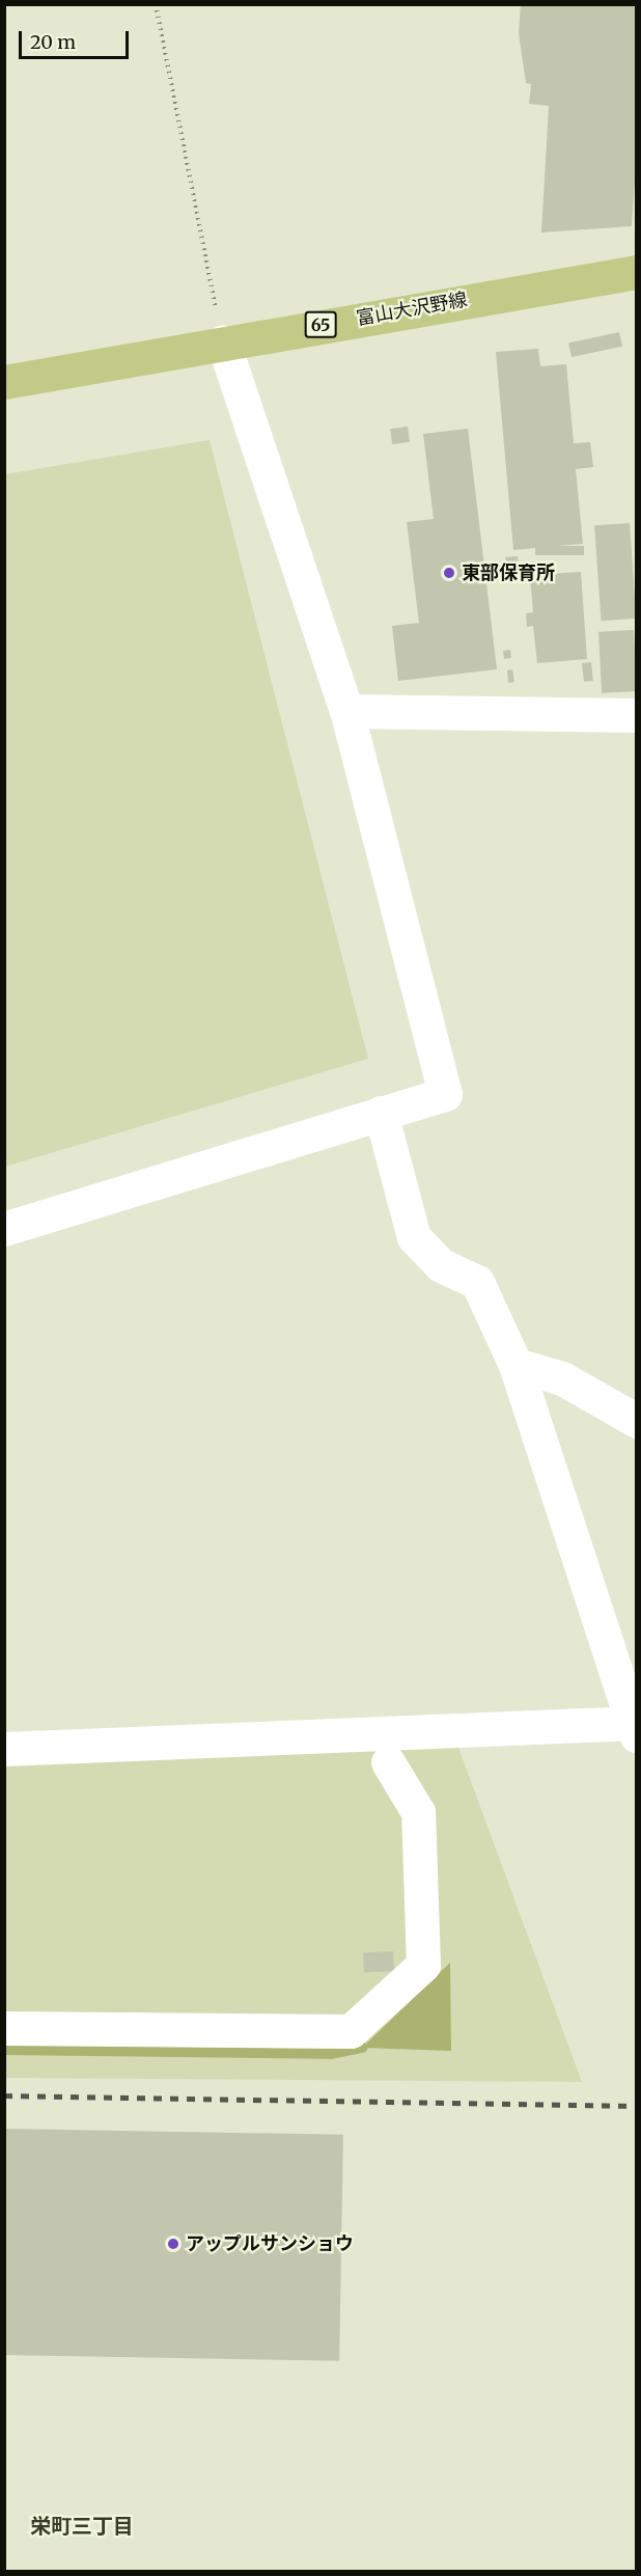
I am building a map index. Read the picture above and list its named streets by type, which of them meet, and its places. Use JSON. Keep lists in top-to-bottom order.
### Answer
{
  "streets": {
    "main road": ["富山大沢野線", "65"]
  },
  "districts": ["栄町三丁目"],
  "places": ["東部保育所", "アップルサンショウ"],
  "scale_bar": "20 m"
}
